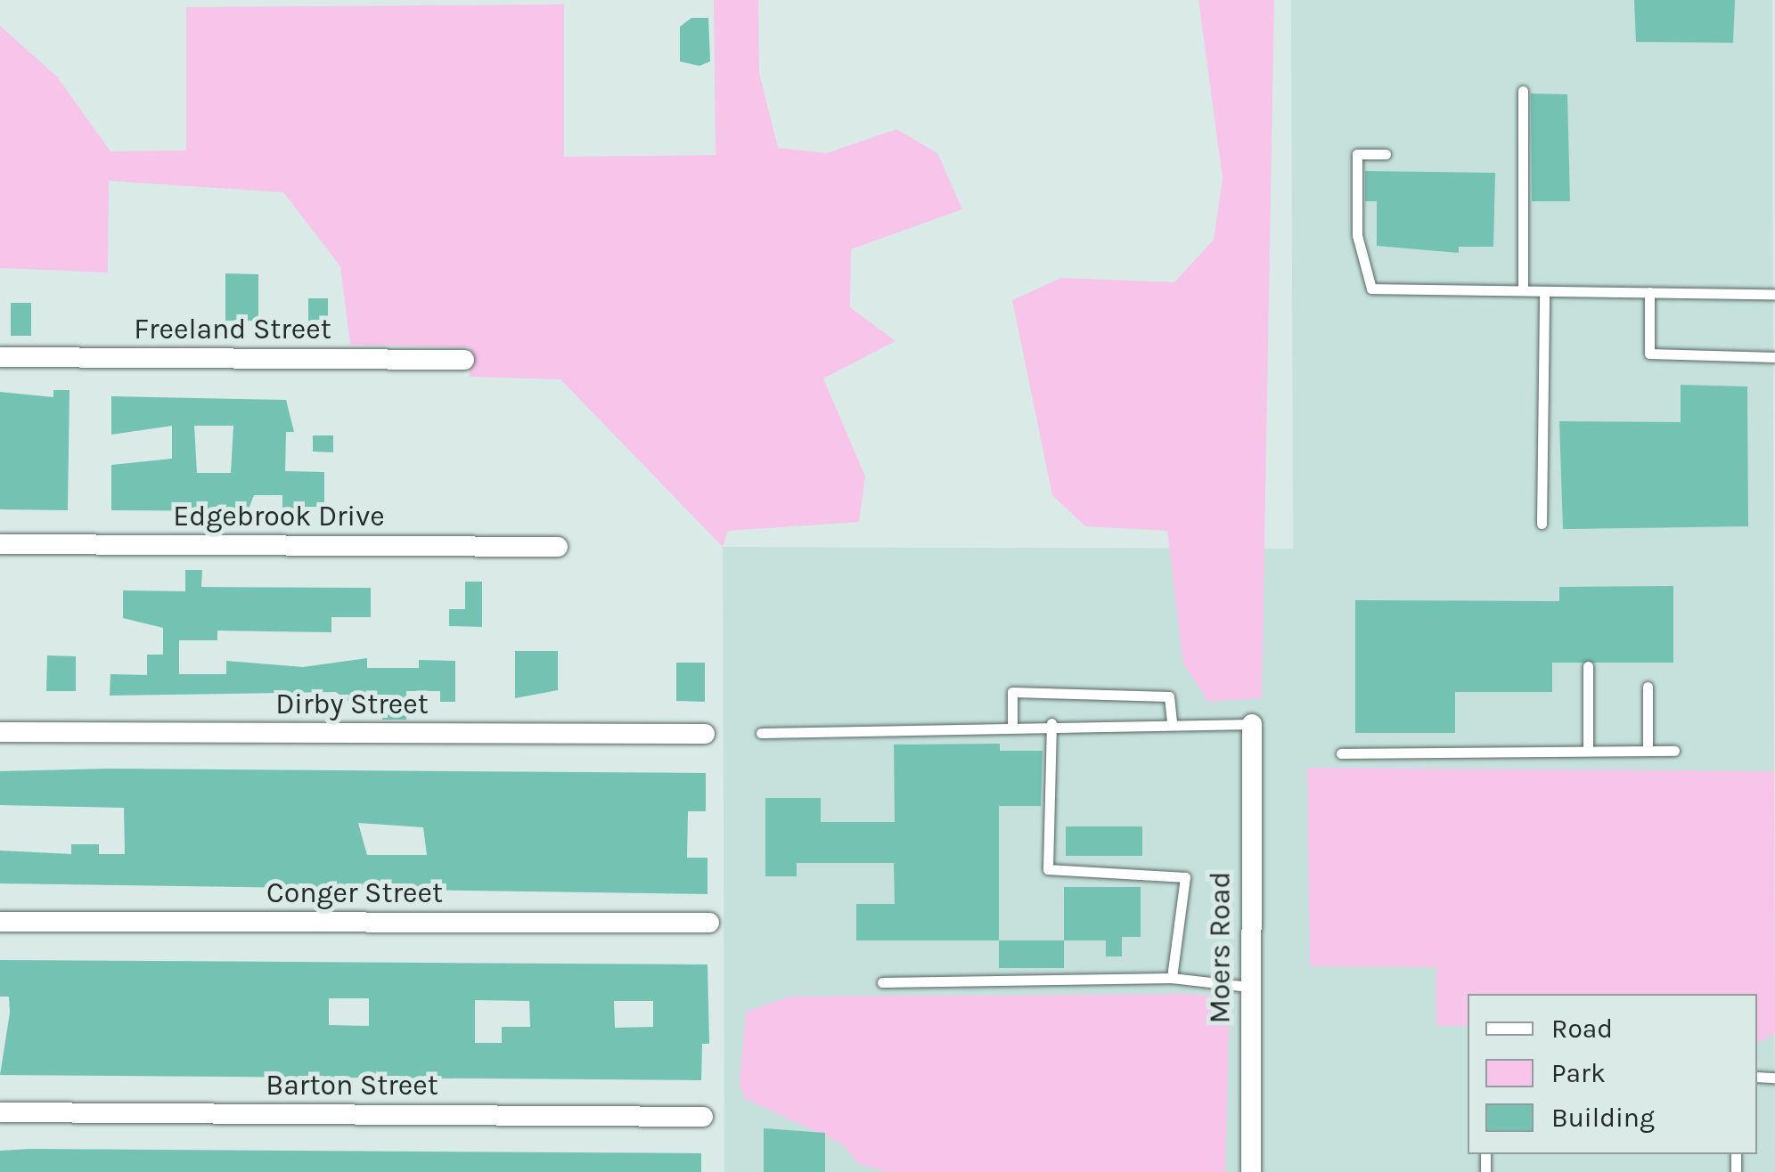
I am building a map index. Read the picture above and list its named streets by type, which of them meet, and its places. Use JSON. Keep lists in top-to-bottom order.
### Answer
{
  "streets": {
    "street": [
      "Freeland Street",
      "Edgebrook Drive",
      "Dirby Street",
      "Conger Street",
      "Moers Road",
      "Barton Street"
    ]
  },
  "legend": ["Road", "Park", "Building"]
}
